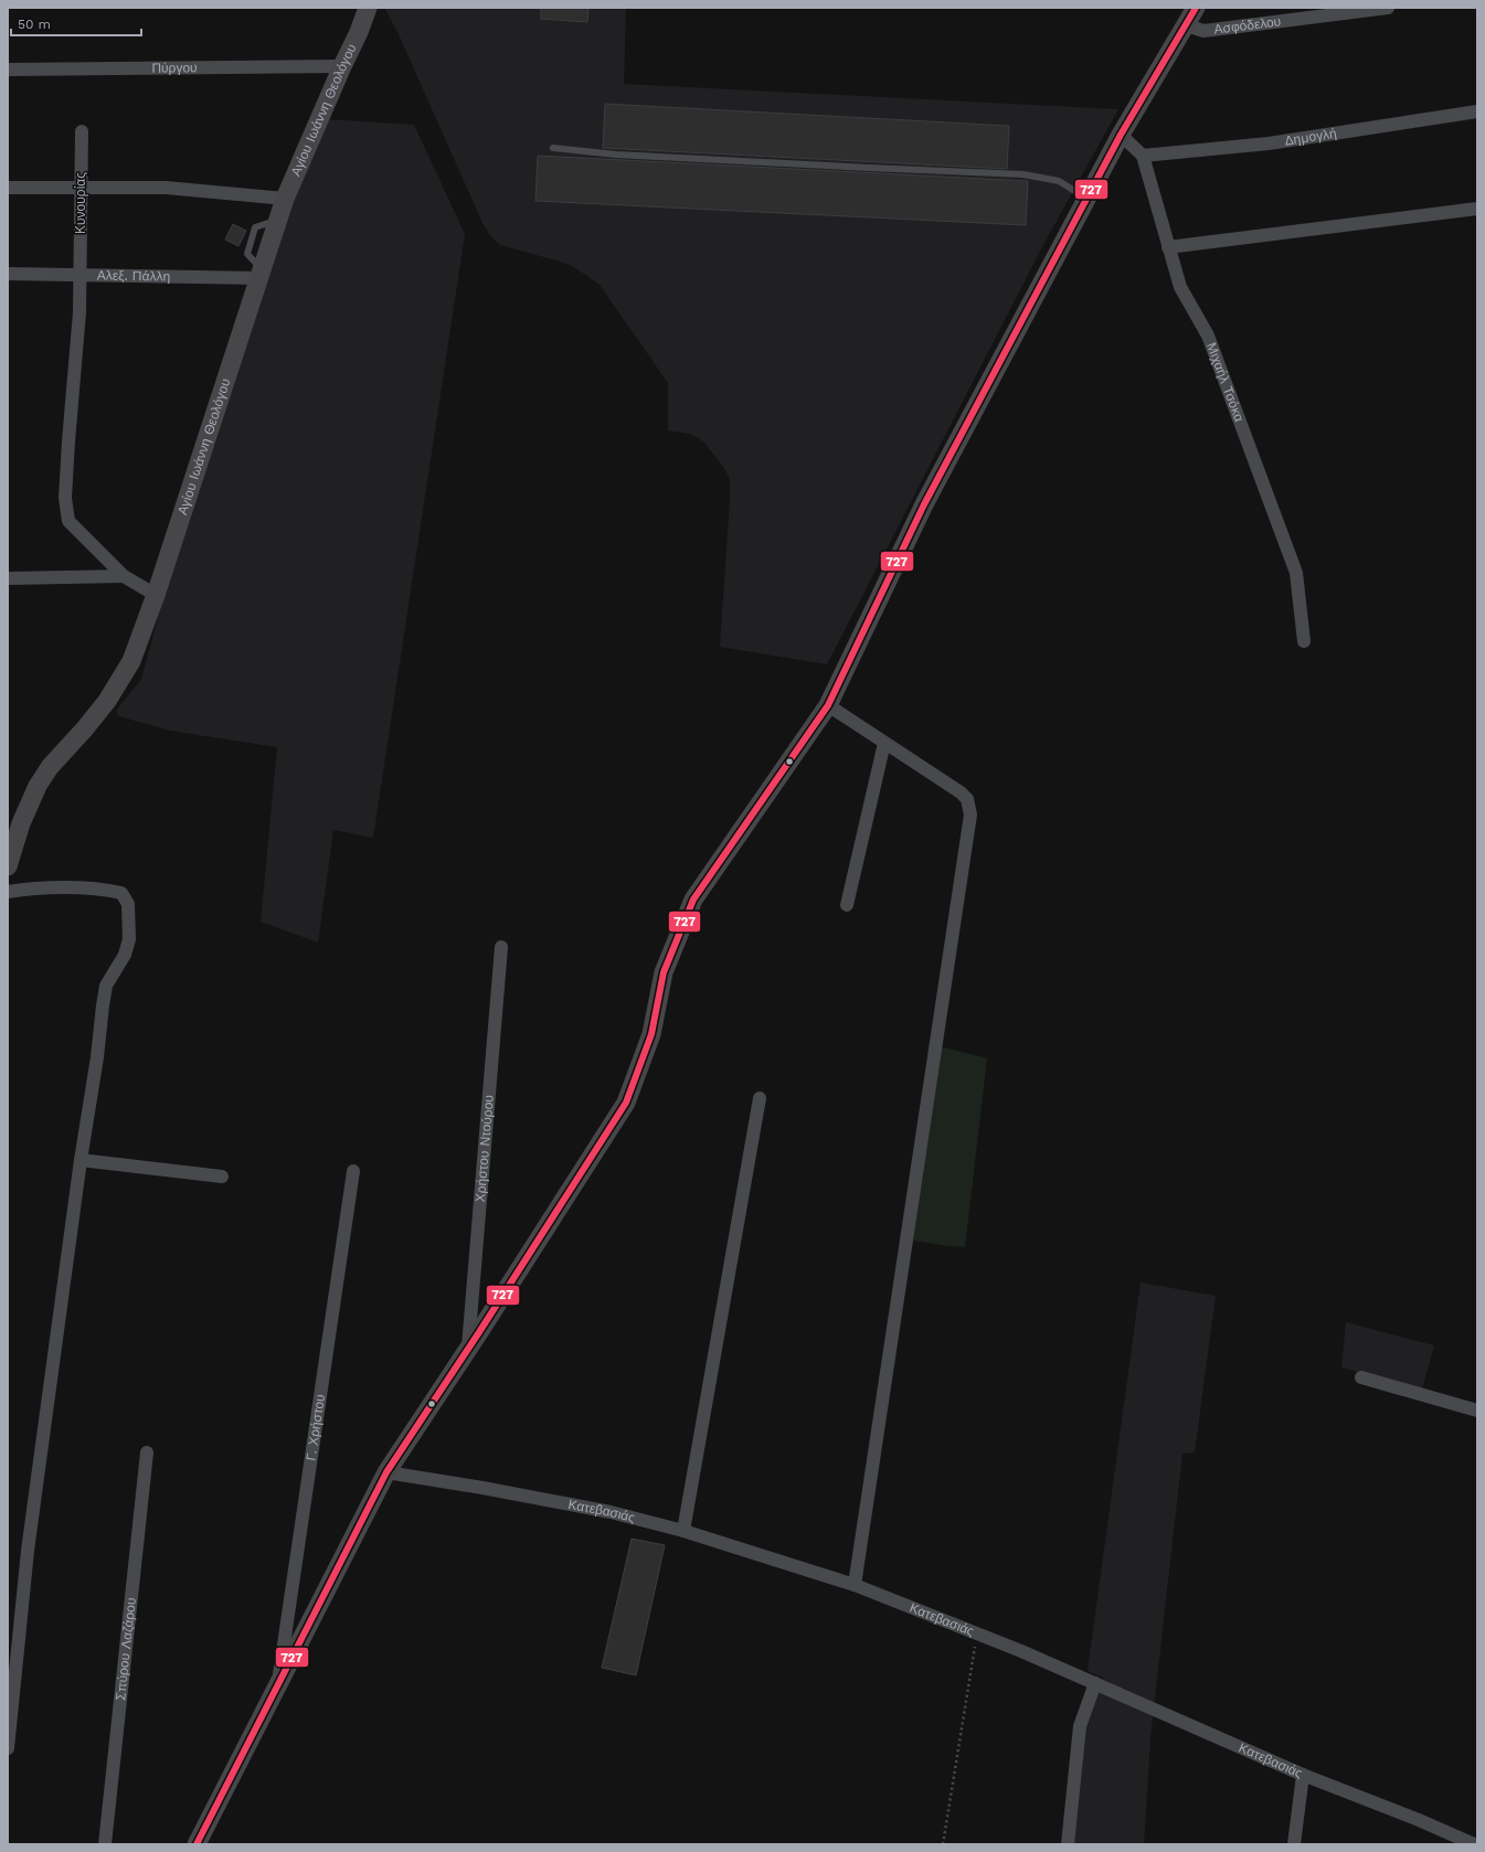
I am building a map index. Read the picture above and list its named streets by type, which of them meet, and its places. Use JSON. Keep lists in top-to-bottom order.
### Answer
{
  "streets": {
    "street": [
      "Ασφόδελου",
      "Πύργου",
      "Αγίου Ιωάννη Θεολόγου",
      "Δημογλή",
      "Κυνουρίας",
      "Αλεξ. Πάλλη",
      "Μιχαήλ Τσόκα",
      "Χρήστου Ντούρου",
      "Γ. Χρήστου",
      "Κατεβασιάς",
      "Σπύρου Λαζάρου"
    ]
  },
  "crossings": [
    ["Πύργου", "Αγίου Ιωάννη Θεολόγου"],
    ["Αγίου Ιωάννη Θεολόγου", "Κυνουρίας"],
    ["Αγίου Ιωάννη Θεολόγου", "Αλεξ. Πάλλη"],
    ["Δημογλή", "Μιχαήλ Τσόκα"],
    ["Κυνουρίας", "Αλεξ. Πάλλη"]
  ],
  "lines": ["transit line 727"],
  "scale_bar": "50 m"
}
